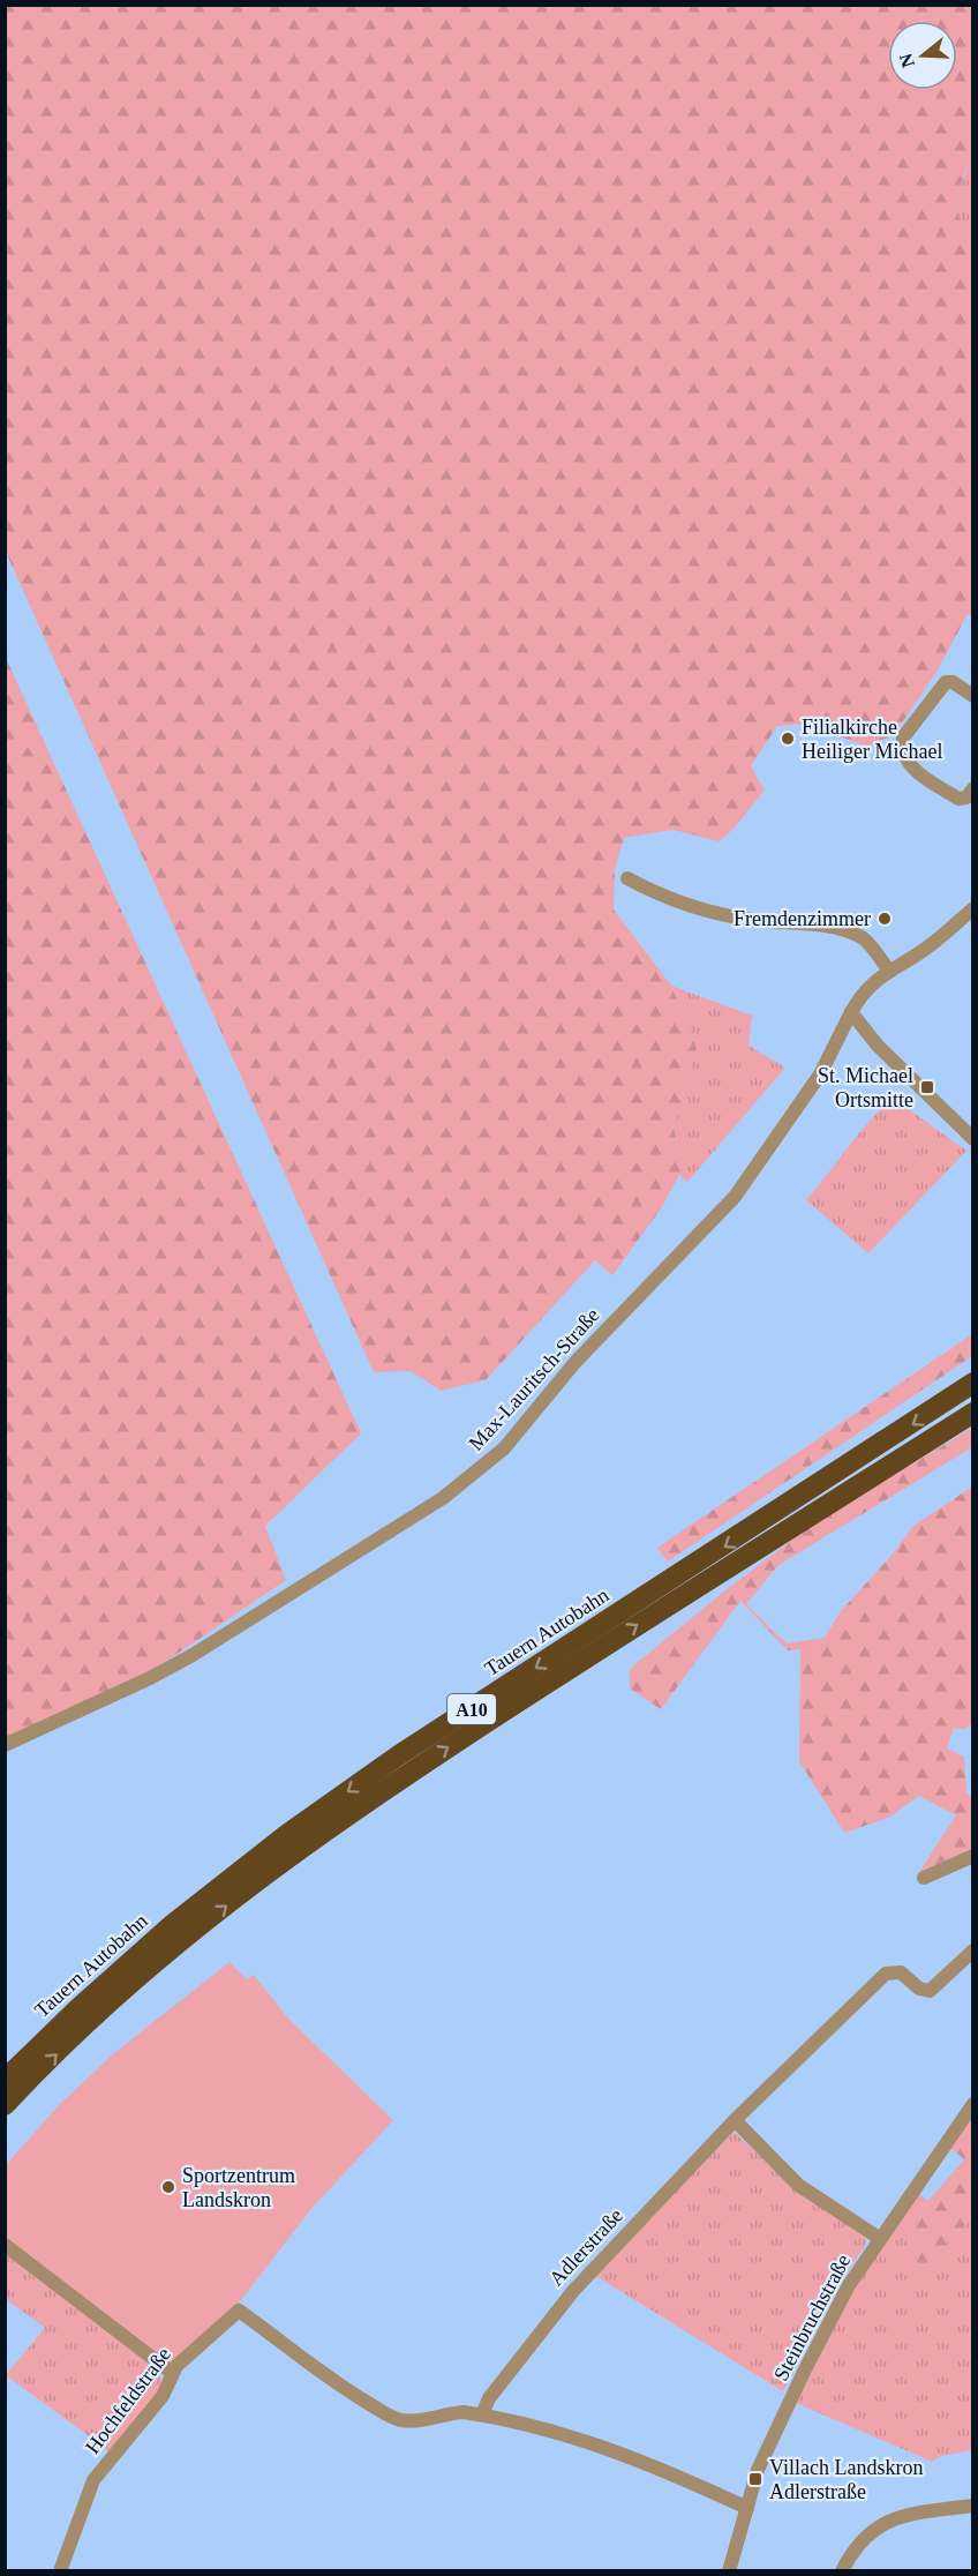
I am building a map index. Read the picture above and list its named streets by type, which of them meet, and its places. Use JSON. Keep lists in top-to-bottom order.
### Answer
{
  "streets": {
    "highway": ["Tauern Autobahn", "A10"],
    "street": [
      "Max-Lauritsch-Straße",
      "Adlerstraße",
      "Steinbruchstraße",
      "Hochfeldstraße"
    ]
  },
  "crossings": [
    ["Adlerstraße", "Hochfeldstraße"]
  ],
  "places": {
    "other": ["Filialkirche Heiliger Michael", "Fremdenzimmer", "Sportzentrum Landskron"],
    "transit": ["St. Michael Ortsmitte", "Villach Landskron Adlerstraße"]
  },
  "north": "left"
}
